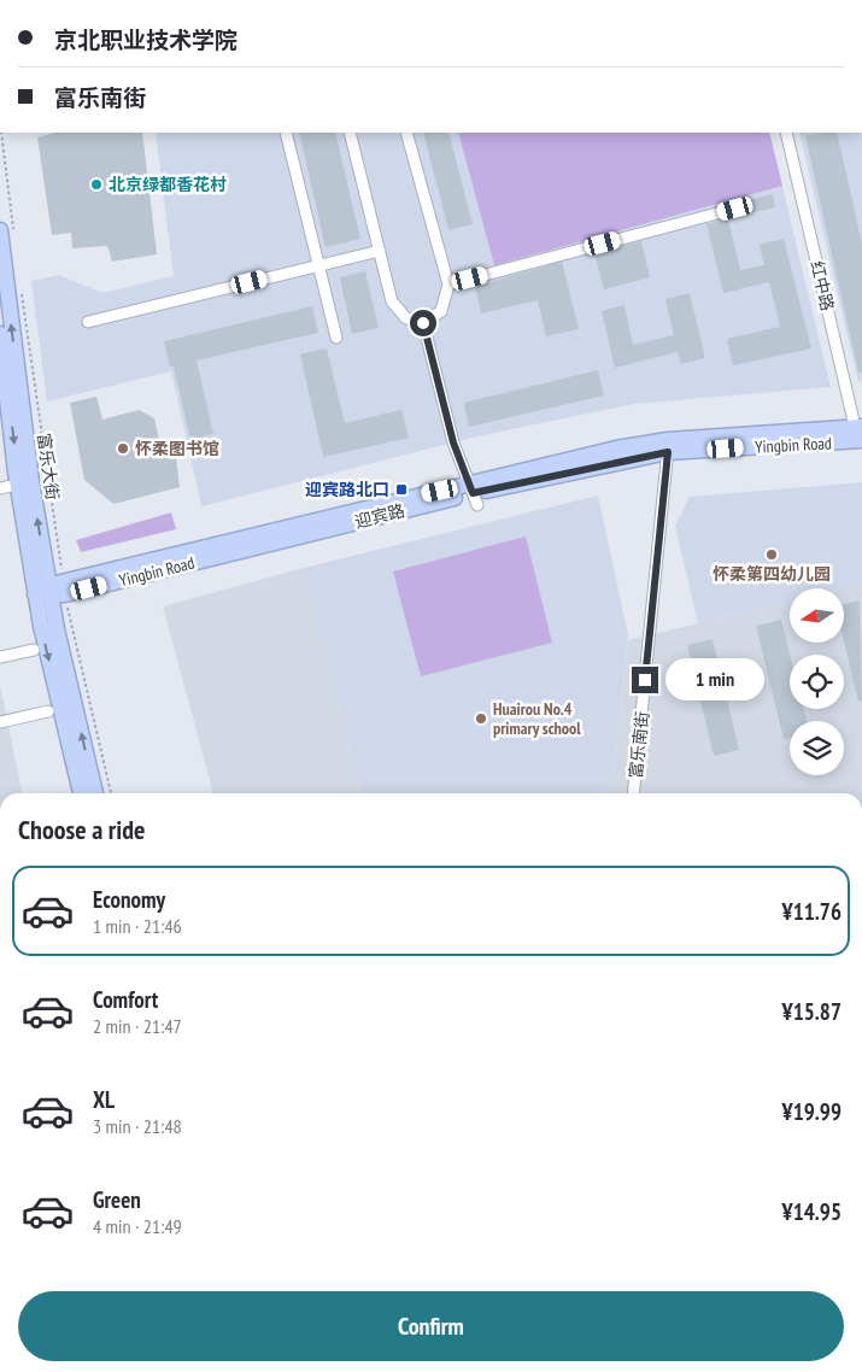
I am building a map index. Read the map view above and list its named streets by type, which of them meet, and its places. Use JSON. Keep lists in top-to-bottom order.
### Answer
{
  "streets": {
    "main road": ["Yingbin Road", "富乐大街"],
    "street": ["红中路", "富乐南街"]
  },
  "crossings": [
    ["红中路", "Yingbin Road"],
    ["Yingbin Road", "富乐大街"],
    ["Yingbin Road", "富乐南街"]
  ],
  "places": {
    "other": [
      "北京绿都香花村",
      "怀柔图书馆",
      "怀柔第四幼儿园",
      "Huairou No.4 primary school"
    ],
    "transit": ["迎宾路北口"]
  },
  "north": "left",
  "page": {
    "banner": ["京北职业技术学院", "富乐南街"],
    "bubble": "1 min",
    "heading": "Choose a ride",
    "list": [
      {
        "name": "Economy",
        "note": "1 min · 21:46",
        "value": "¥11.76"
      },
      {
        "name": "Comfort",
        "note": "2 min · 21:47",
        "value": "¥15.87"
      },
      {
        "name": "XL",
        "note": "3 min · 21:48",
        "value": "¥19.99"
      },
      {
        "name": "Green",
        "note": "4 min · 21:49",
        "value": "¥14.95"
      }
    ],
    "buttons": "Confirm"
  }
}
